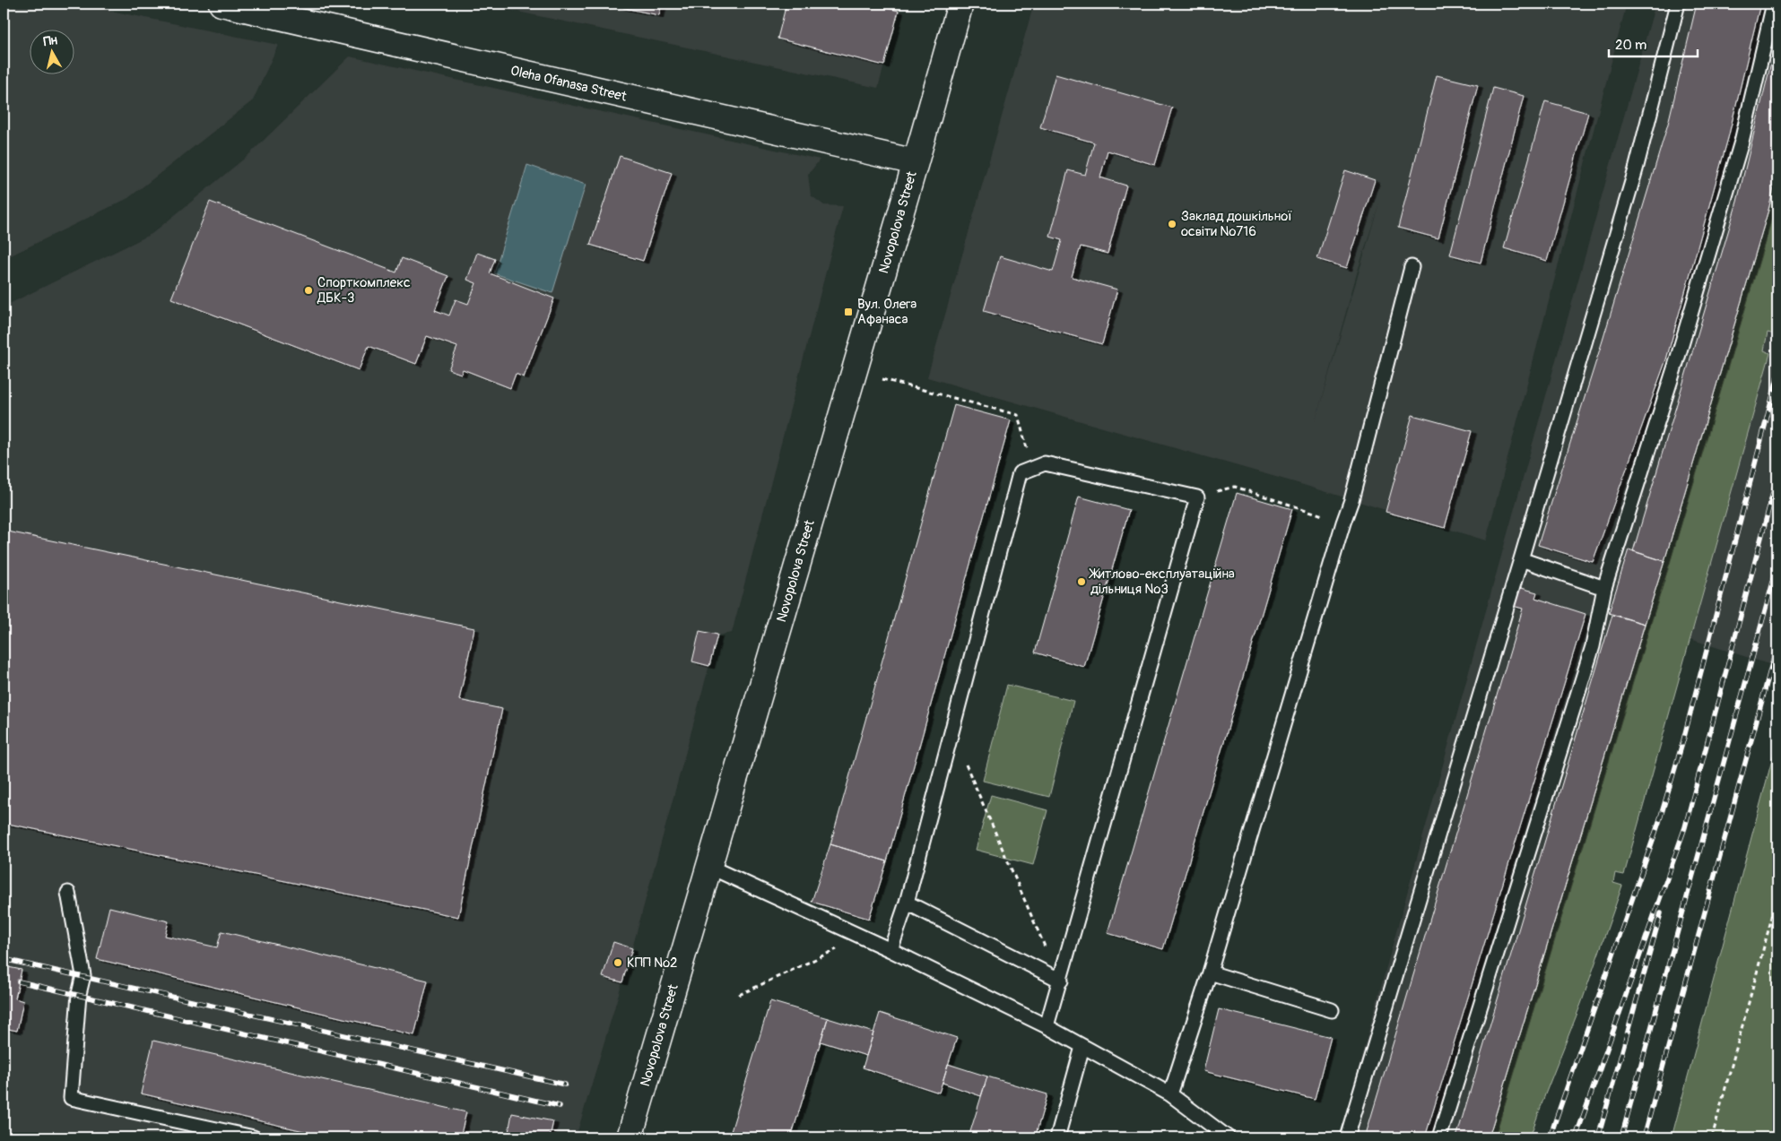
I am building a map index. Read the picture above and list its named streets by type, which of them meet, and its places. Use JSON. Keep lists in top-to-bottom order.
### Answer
{
  "streets": {
    "street": ["Oleha Ofanasa Street", "Novopolova Street"]
  },
  "crossings": [
    ["Oleha Ofanasa Street", "Novopolova Street"]
  ],
  "places": {
    "other": [
      "Заклад дошкільної освіти №716",
      "Спорткомплекс ДБК-3",
      "Житлово-експлуатаційна дільниця №3",
      "КПП №2"
    ],
    "transit": ["Вул. Олега Афанаса"]
  },
  "scale_bar": "20 m",
  "north": "top"
}
